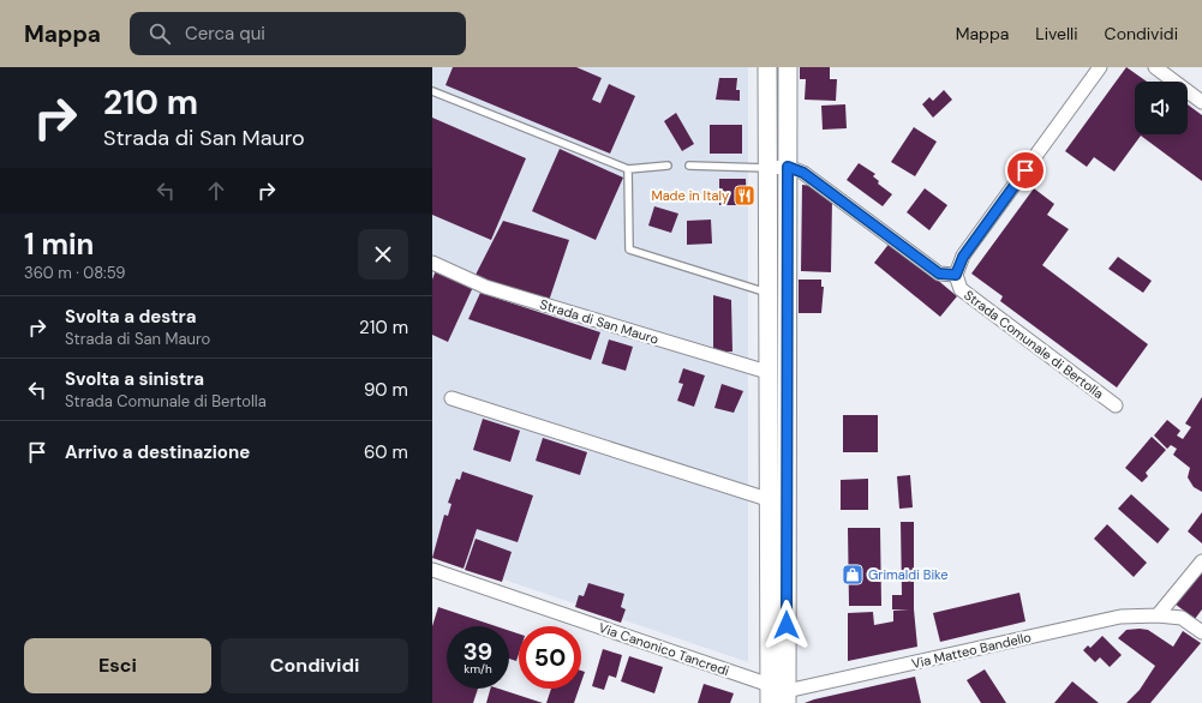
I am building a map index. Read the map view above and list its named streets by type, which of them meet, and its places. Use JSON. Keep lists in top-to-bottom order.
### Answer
{
  "streets": {
    "street": [
      "Strada di San Mauro",
      "Strada Comunale di Bertolla",
      "Via Canonico Tancredi",
      "Via Matteo Bandello"
    ]
  },
  "crossings": [
    ["Via Canonico Tancredi", "Via Matteo Bandello"]
  ],
  "places": {
    "restaurant": ["Made in Italy"],
    "shop": ["Grimaldi Bike"]
  },
  "page": {
    "header": "Mappa",
    "search": "Cerca qui",
    "nav": ["Mappa", "Livelli", "Condividi"],
    "turn": ["210 m", "Strada di San Mauro"],
    "heading": ["1 min", "360 m · 08:59"],
    "list": [
      {
        "name": "Svolta a destra",
        "note": "Strada di San Mauro",
        "value": "210 m"
      },
      {
        "name": "Svolta a sinistra",
        "note": "Strada Comunale di Bertolla",
        "value": "90 m"
      },
      {
        "name": "Arrivo a destinazione",
        "value": "60 m"
      }
    ],
    "speed": "39 km/h",
    "limit": "50",
    "buttons": ["Esci", "Condividi"]
  }
}
